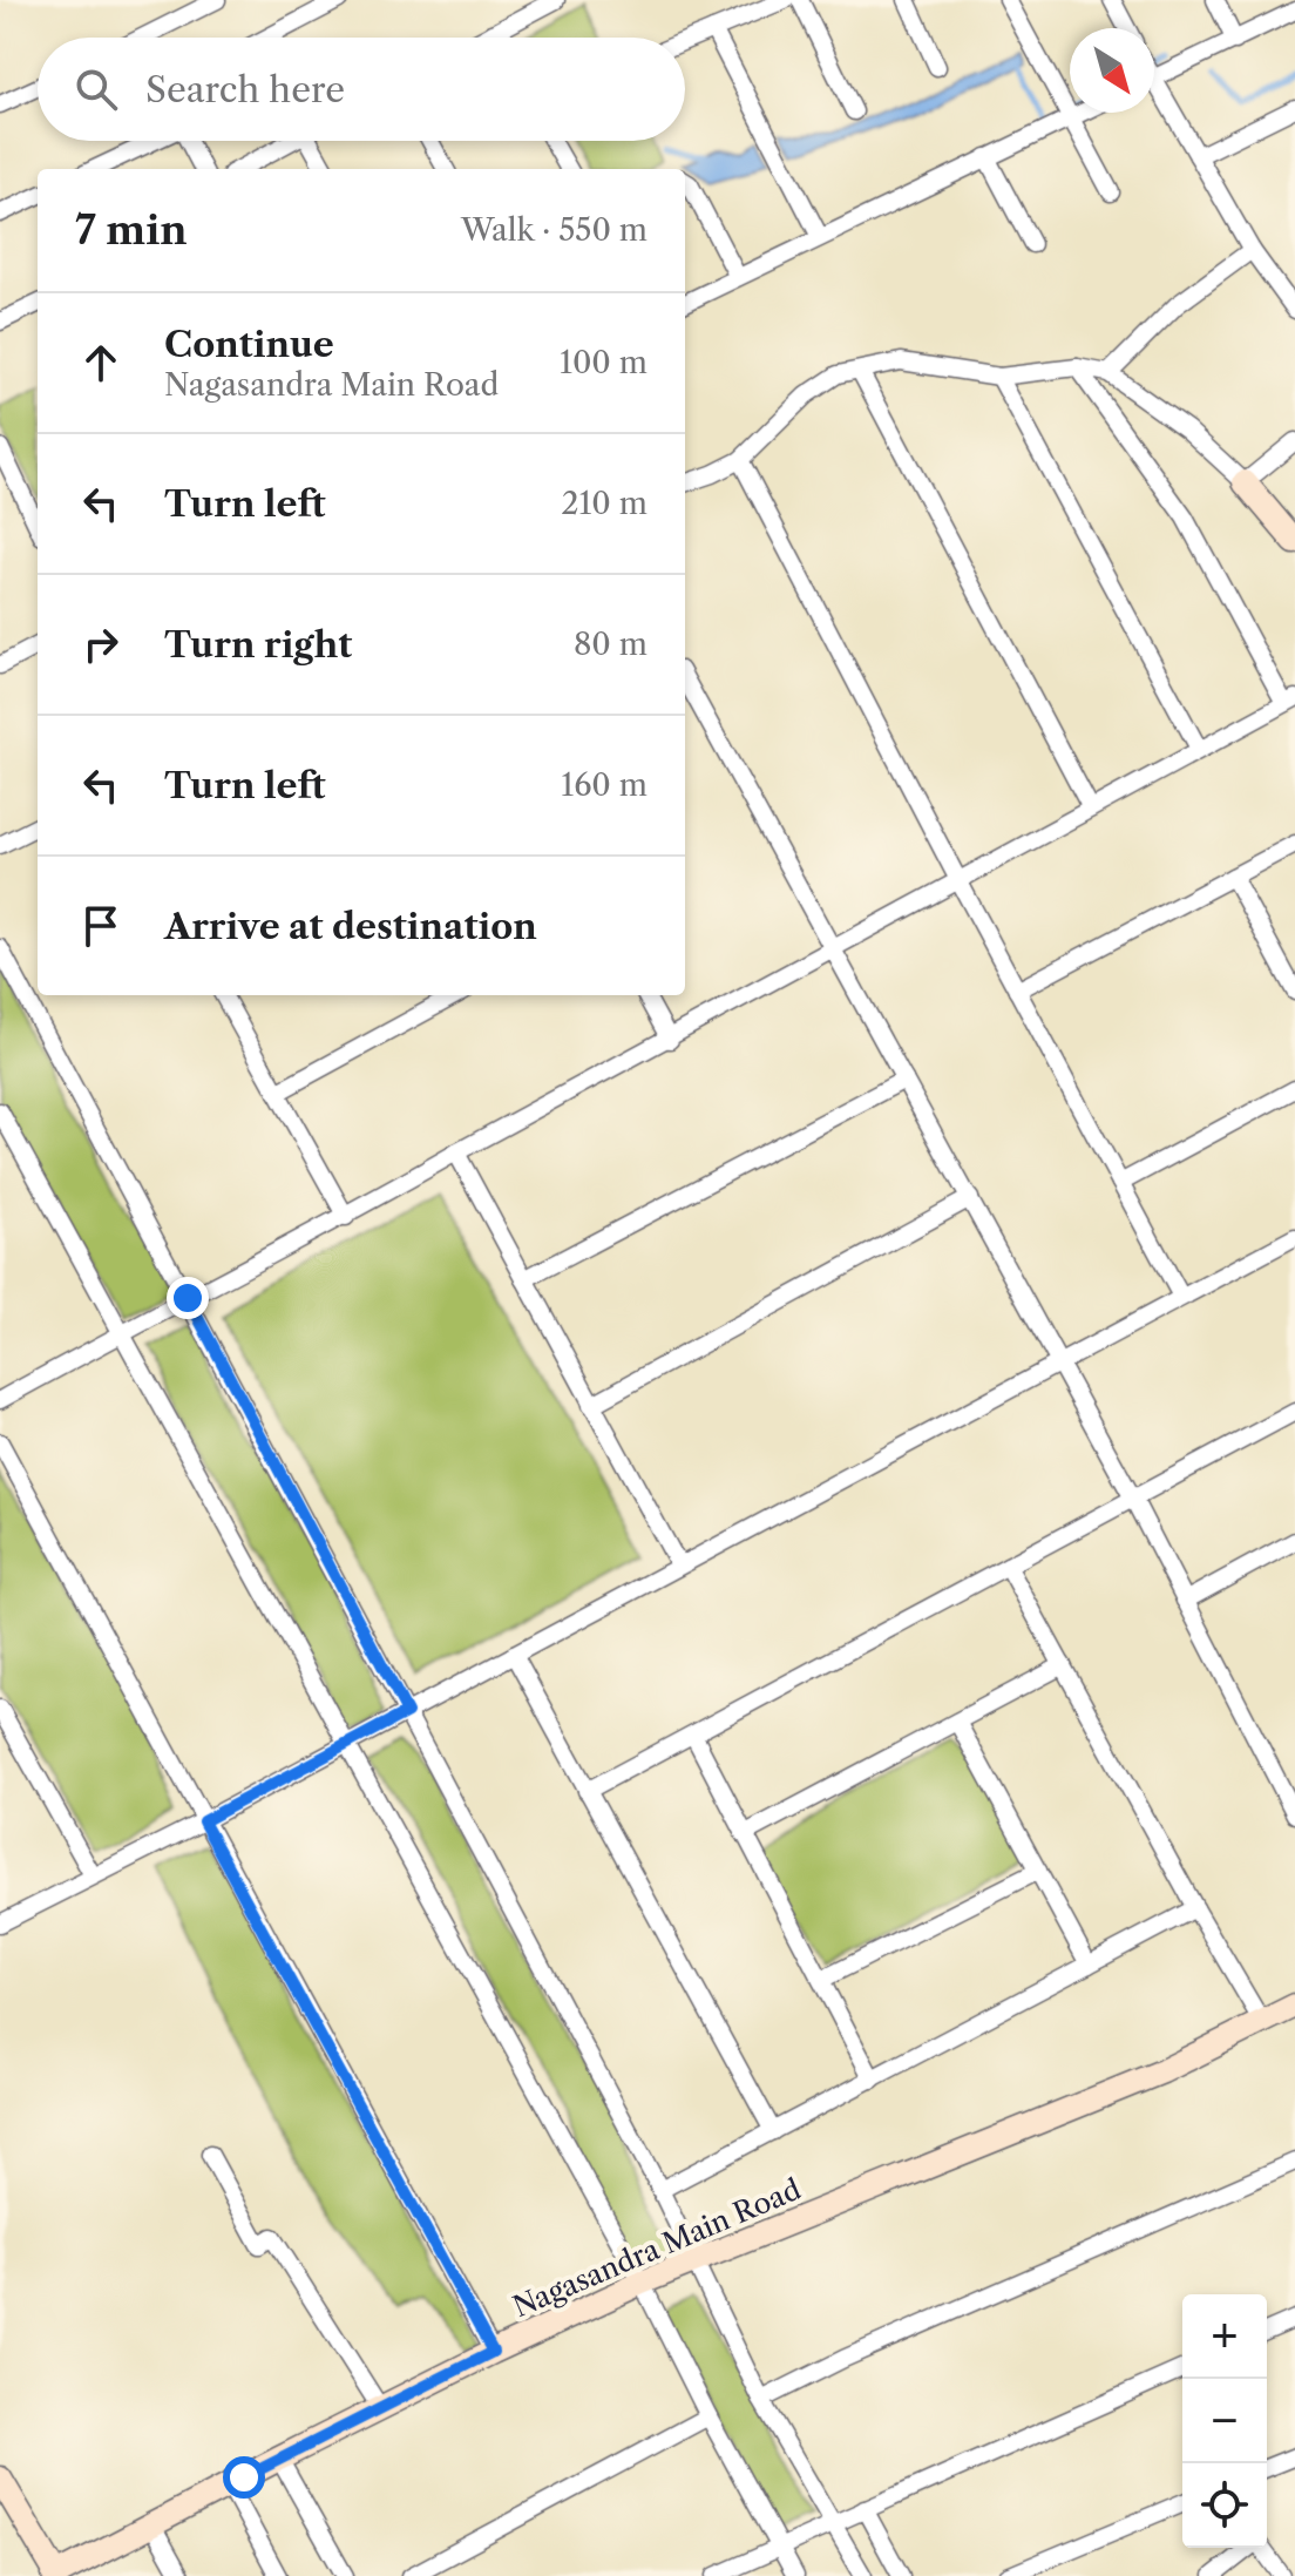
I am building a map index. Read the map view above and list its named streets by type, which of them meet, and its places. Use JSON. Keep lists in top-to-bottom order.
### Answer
{
  "streets": {
    "street": ["Nagasandra Main Road"]
  },
  "north": "bottom right",
  "page": {
    "search": "Search here",
    "heading": ["7 min", "Walk · 550 m"],
    "list": [
      ["Continue", "Nagasandra Main Road", "100 m"],
      ["Turn left", "210 m"],
      ["Turn right", "80 m"],
      ["Turn left", "160 m"],
      "Arrive at destination"
    ],
    "map_buttons": ["+", "−"]
  }
}
